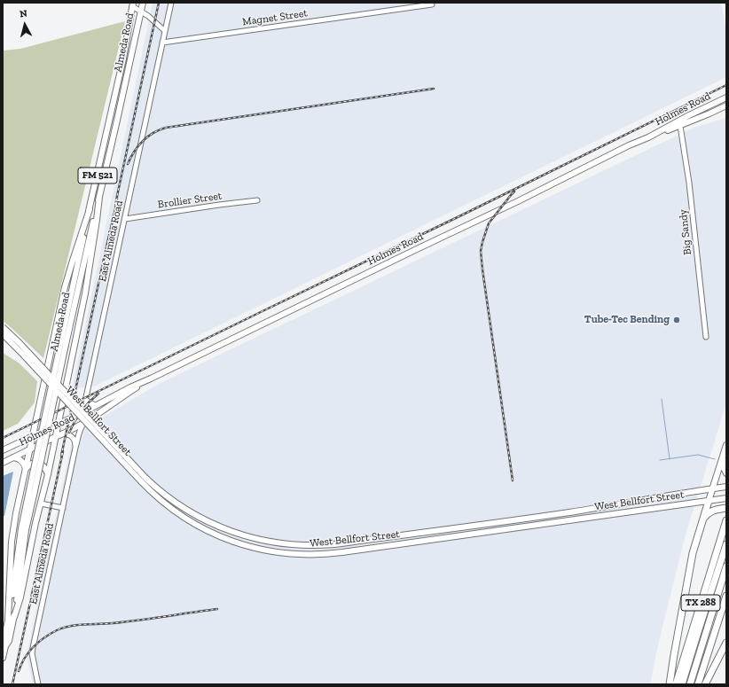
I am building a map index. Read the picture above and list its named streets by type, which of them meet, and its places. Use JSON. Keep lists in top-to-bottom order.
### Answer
{
  "streets": {
    "highway": ["TX 288"],
    "main road": [
      "Almeda Road",
      "Holmes Road",
      "FM 521",
      "West Bellfort Street"
    ],
    "street": [
      "Magnet Street",
      "Brollier Street",
      "Big Sandy",
      "East Almeda Road"
    ]
  },
  "crossings": [
    ["Magnet Street", "East Almeda Road"],
    ["Holmes Road", "Big Sandy"],
    ["Holmes Road", "East Almeda Road"],
    ["Brollier Street", "East Almeda Road"]
  ],
  "places": ["Tube-Tec Bending"],
  "north": "top"
}
